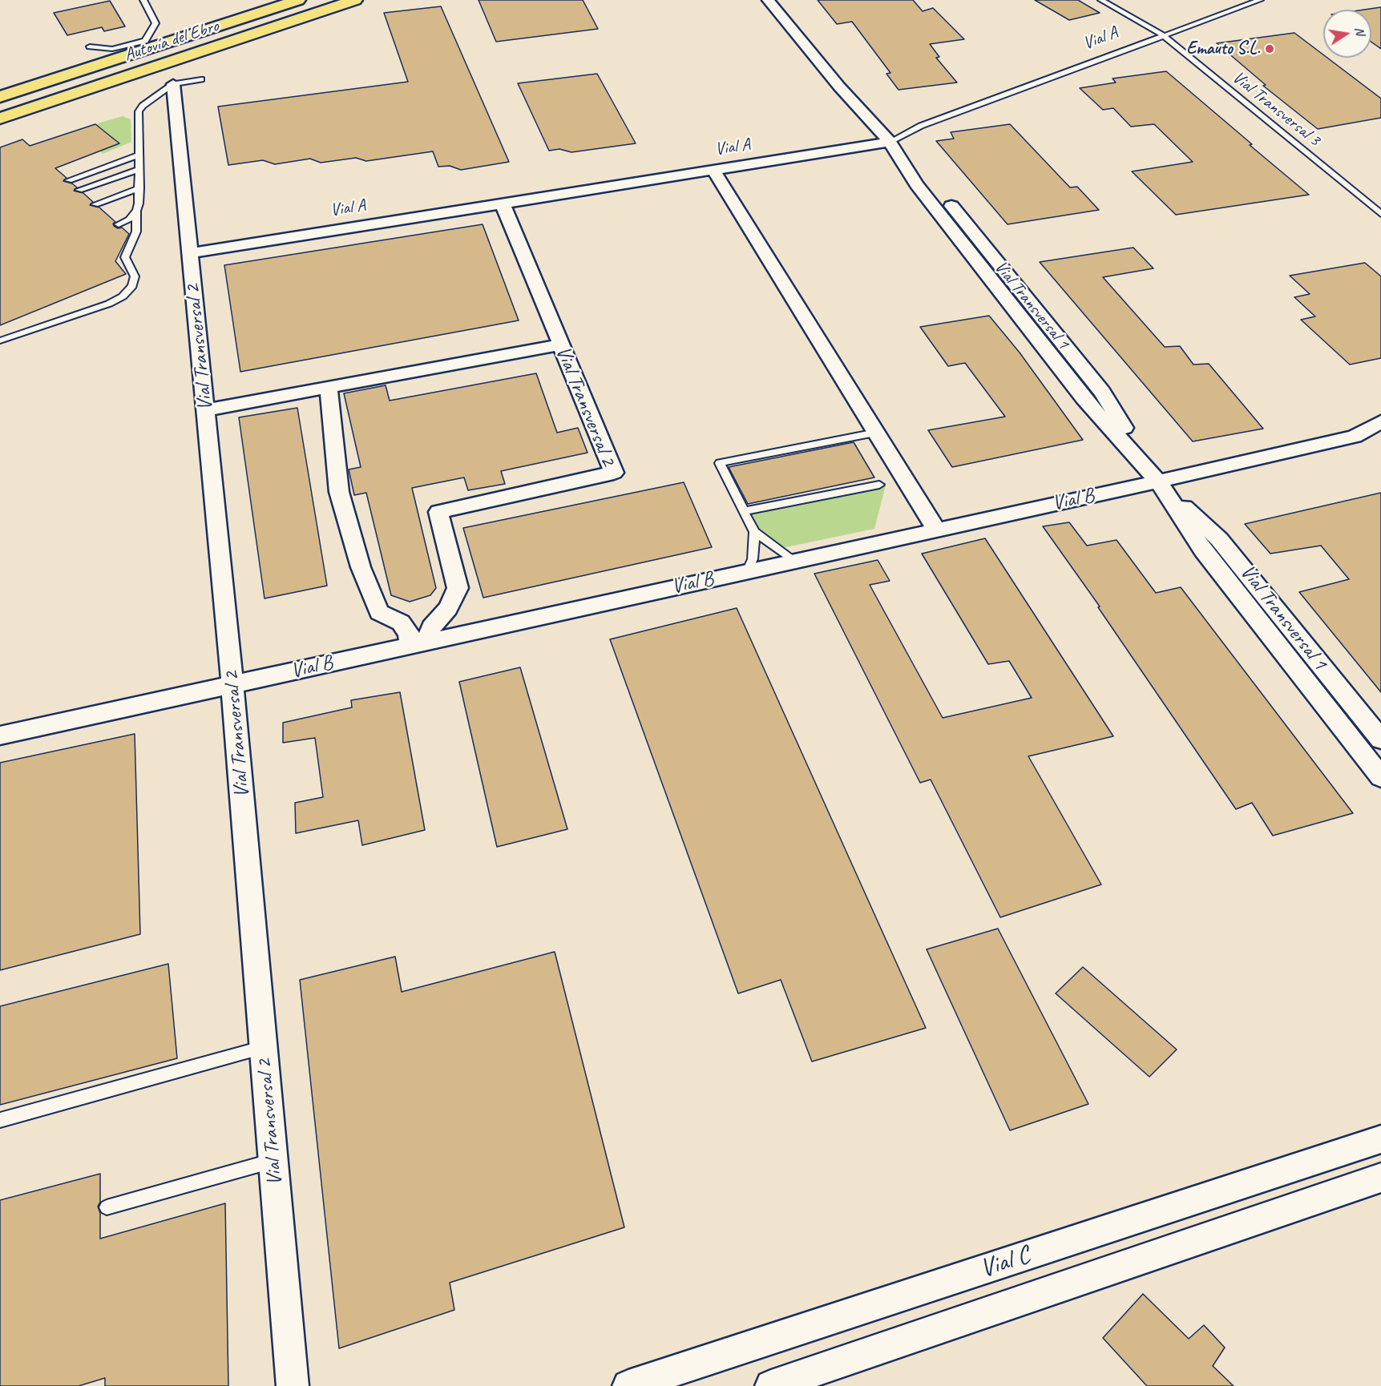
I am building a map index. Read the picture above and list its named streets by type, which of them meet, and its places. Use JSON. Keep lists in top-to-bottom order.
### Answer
{
  "streets": {
    "highway": ["Autovía del Ebro"],
    "street": [
      "Vial A",
      "Vial Transversal 1",
      "Vial Transversal 2",
      "Vial B",
      "Vial C"
    ],
    "lane": ["Vial Transversal 3"]
  },
  "crossings": [
    ["Vial A", "Vial Transversal 3"],
    ["Vial A", "Vial Transversal 1"],
    ["Vial A", "Vial Transversal 2"],
    ["Vial Transversal 1", "Vial B"],
    ["Vial Transversal 2", "Vial B"]
  ],
  "places": ["Emauto S.L."],
  "north": "right"
}
